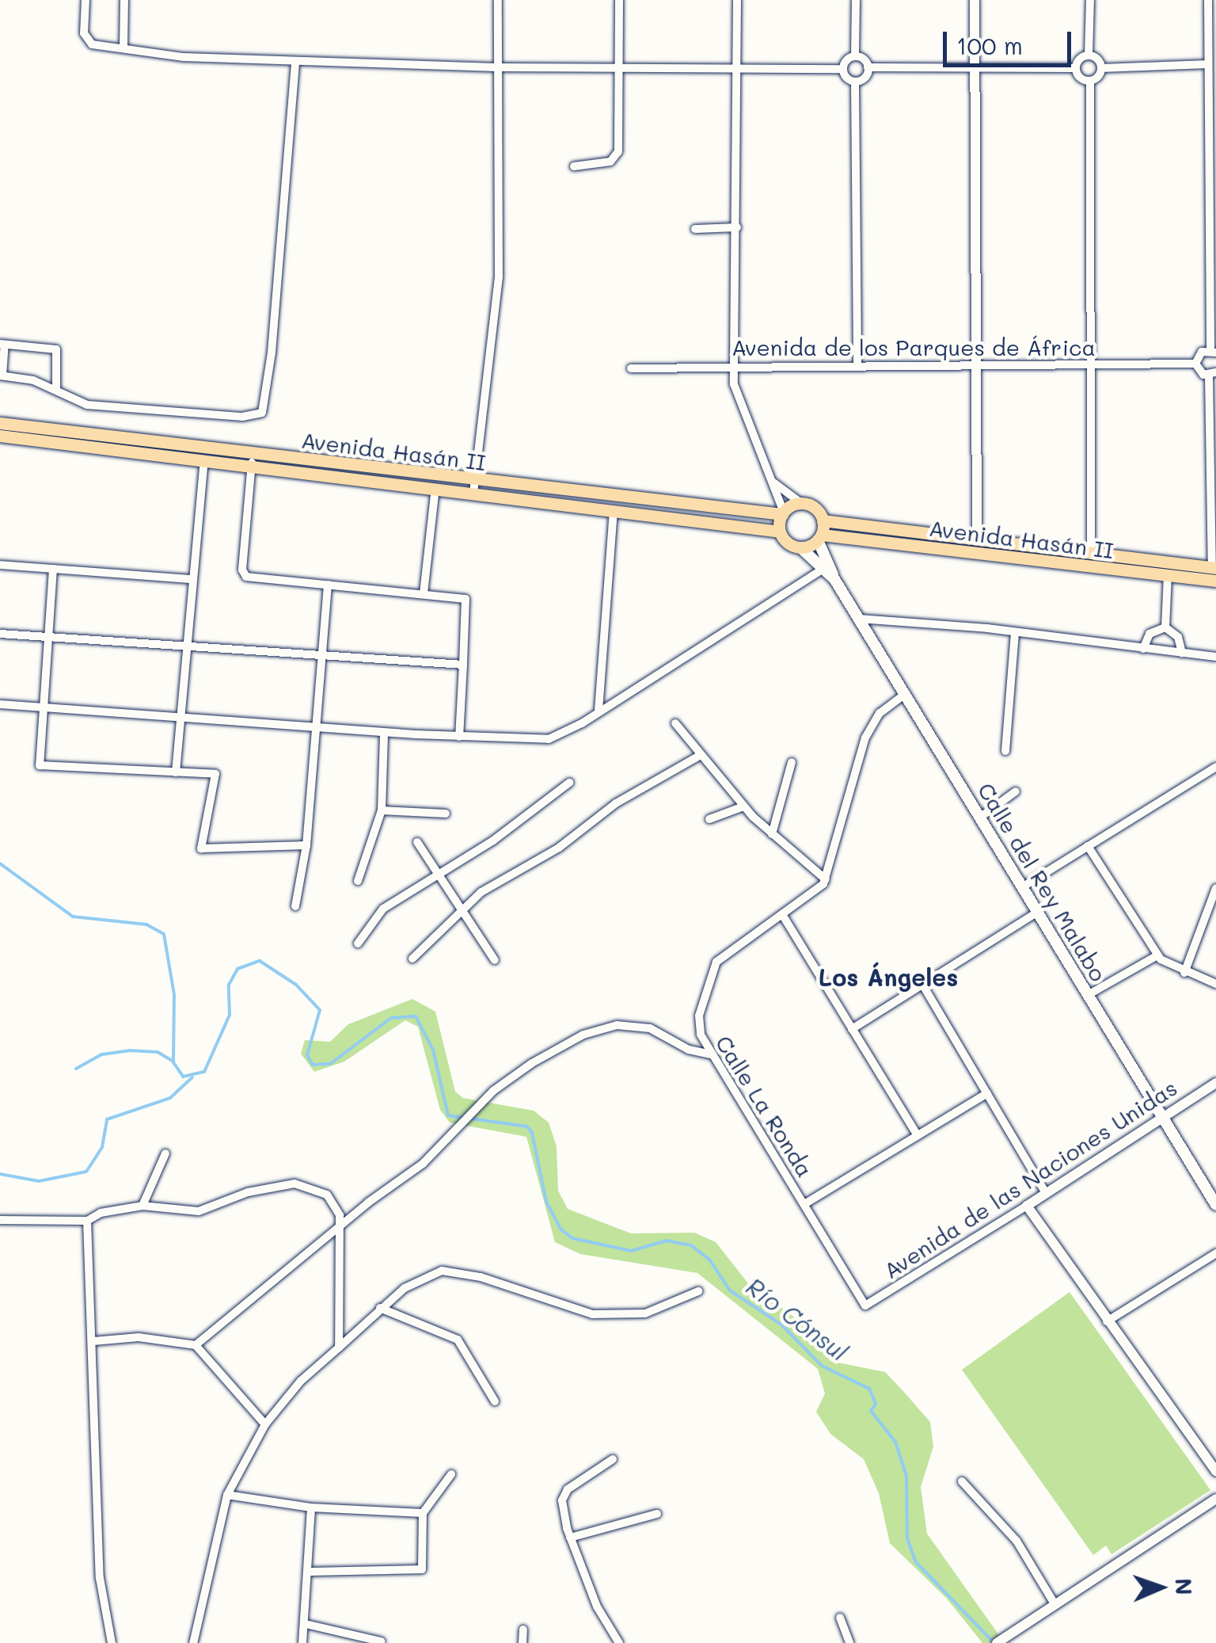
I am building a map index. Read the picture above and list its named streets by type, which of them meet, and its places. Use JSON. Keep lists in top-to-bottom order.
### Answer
{
  "streets": {
    "main road": ["Avenida Hasán II", "Calle del Rey Malabo"],
    "street": ["Avenida de los Parques de África", "Calle La Ronda", "Avenida de las Naciones Unidas"]
  },
  "crossings": [
    ["Avenida Hasán II", "Calle del Rey Malabo"],
    ["Calle del Rey Malabo", "Avenida de las Naciones Unidas"],
    ["Calle La Ronda", "Avenida de las Naciones Unidas"]
  ],
  "districts": ["Los Ángeles"],
  "water": ["Río Cónsul"],
  "scale_bar": "100 m",
  "north": "right"
}
